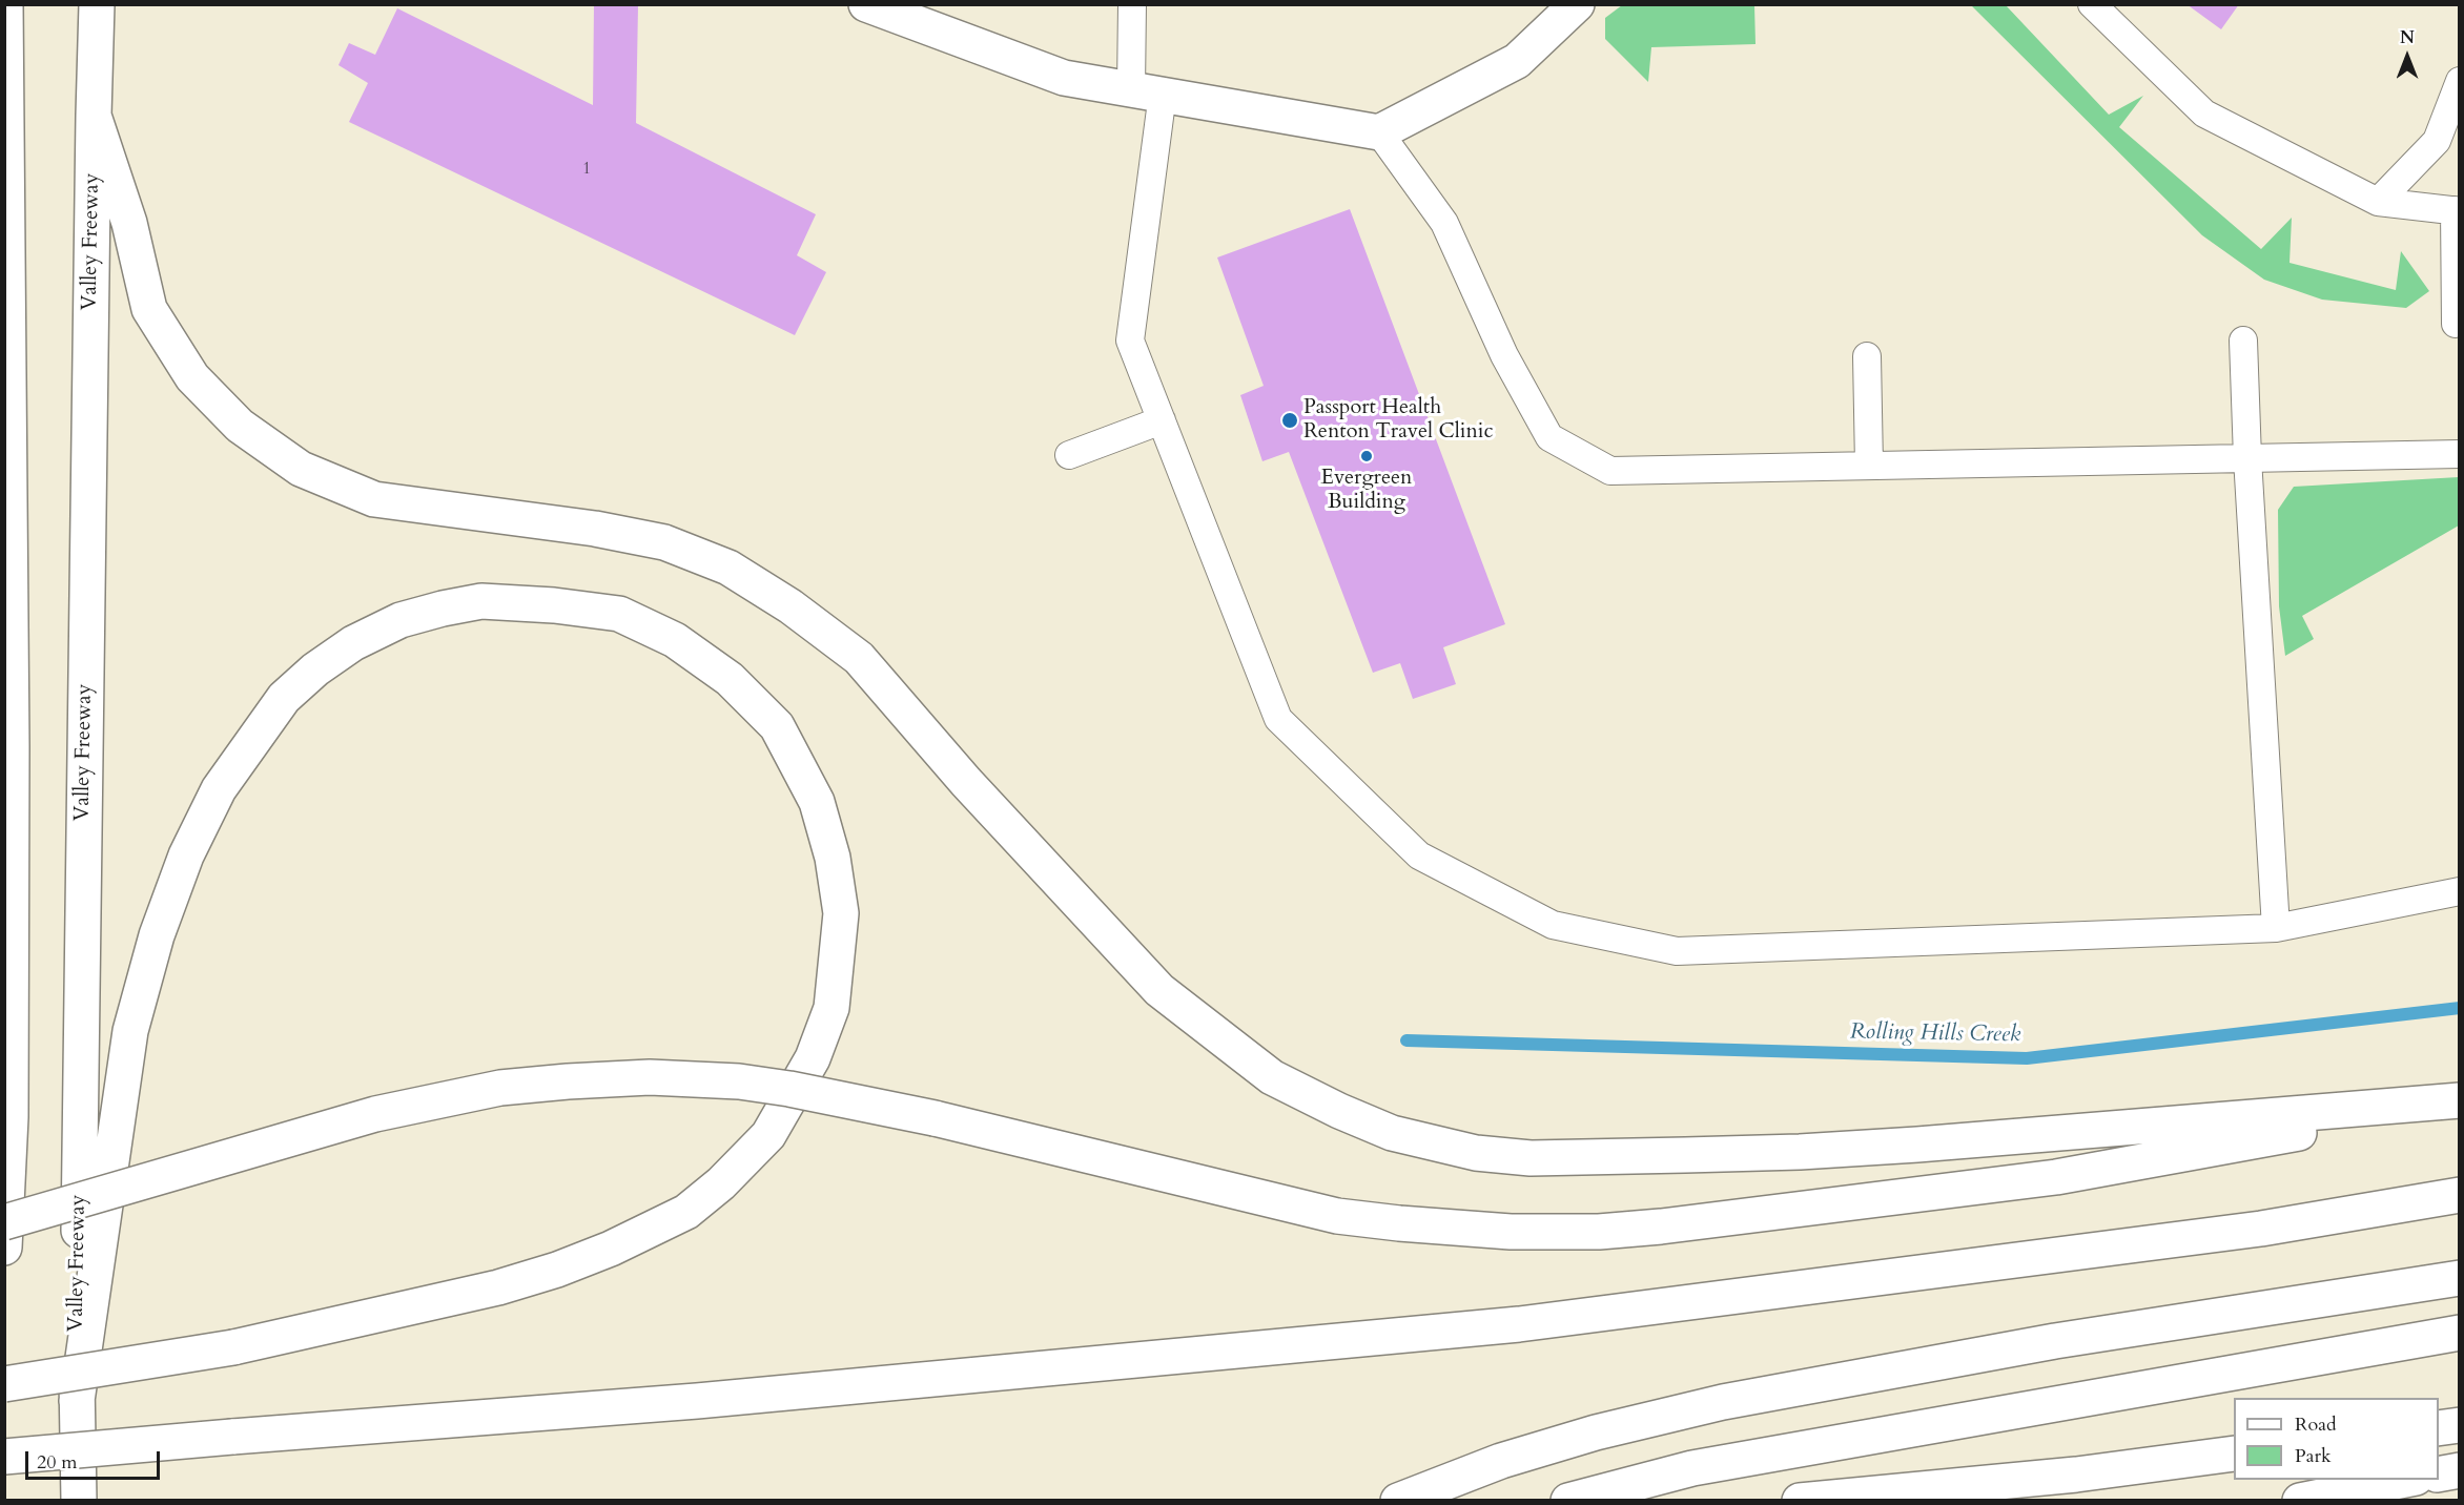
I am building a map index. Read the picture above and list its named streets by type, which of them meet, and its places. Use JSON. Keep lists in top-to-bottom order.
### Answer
{
  "streets": {
    "main road": ["Valley Freeway"]
  },
  "water": ["Rolling Hills Creek"],
  "places": ["Passport Health Renton Travel Clinic", "Evergreen Building"],
  "house_numbers": ["1"],
  "legend": ["Road", "Park"],
  "scale_bar": "20 m",
  "north": "top"
}
